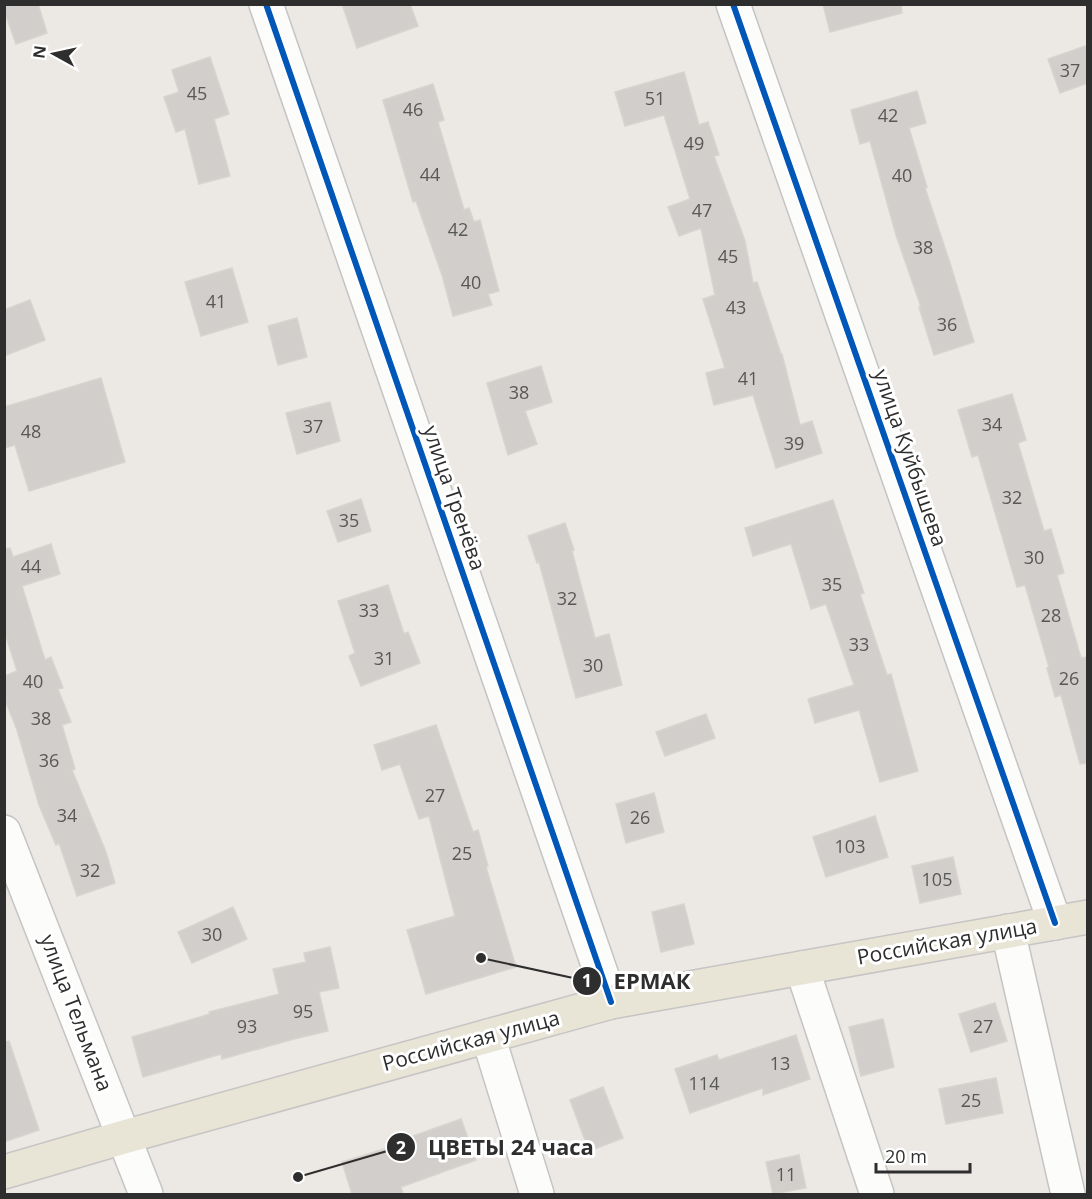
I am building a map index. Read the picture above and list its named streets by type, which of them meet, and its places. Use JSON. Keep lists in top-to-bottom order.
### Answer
{
  "streets": {
    "main road": ["Российская улица"],
    "street": ["улица Куйбышева", "улица Тренёва", "улица Тельмана"]
  },
  "crossings": [
    ["улица Куйбышева", "Российская улица"],
    ["улица Тренёва", "Российская улица"],
    ["Российская улица", "улица Тельмана"]
  ],
  "places": ["ЕРМАК", "ЦВЕТЫ 24 часа"],
  "house_numbers": [
    "37",
    "45",
    "51",
    "46",
    "42",
    "49",
    "44",
    "40",
    "47",
    "42",
    "38",
    "45",
    "40",
    "41",
    "43",
    "36",
    "41",
    "38",
    "34",
    "37",
    "48",
    "39",
    "32",
    "35",
    "30",
    "44",
    "35",
    "32",
    "33",
    "28",
    "33",
    "31",
    "30",
    "26",
    "40",
    "38",
    "36",
    "27",
    "34",
    "26",
    "103",
    "25",
    "32",
    "105",
    "30",
    "95",
    "93",
    "27",
    "13",
    "114",
    "25",
    "11"
  ],
  "scale_bar": "20 m",
  "north": "left"
}
